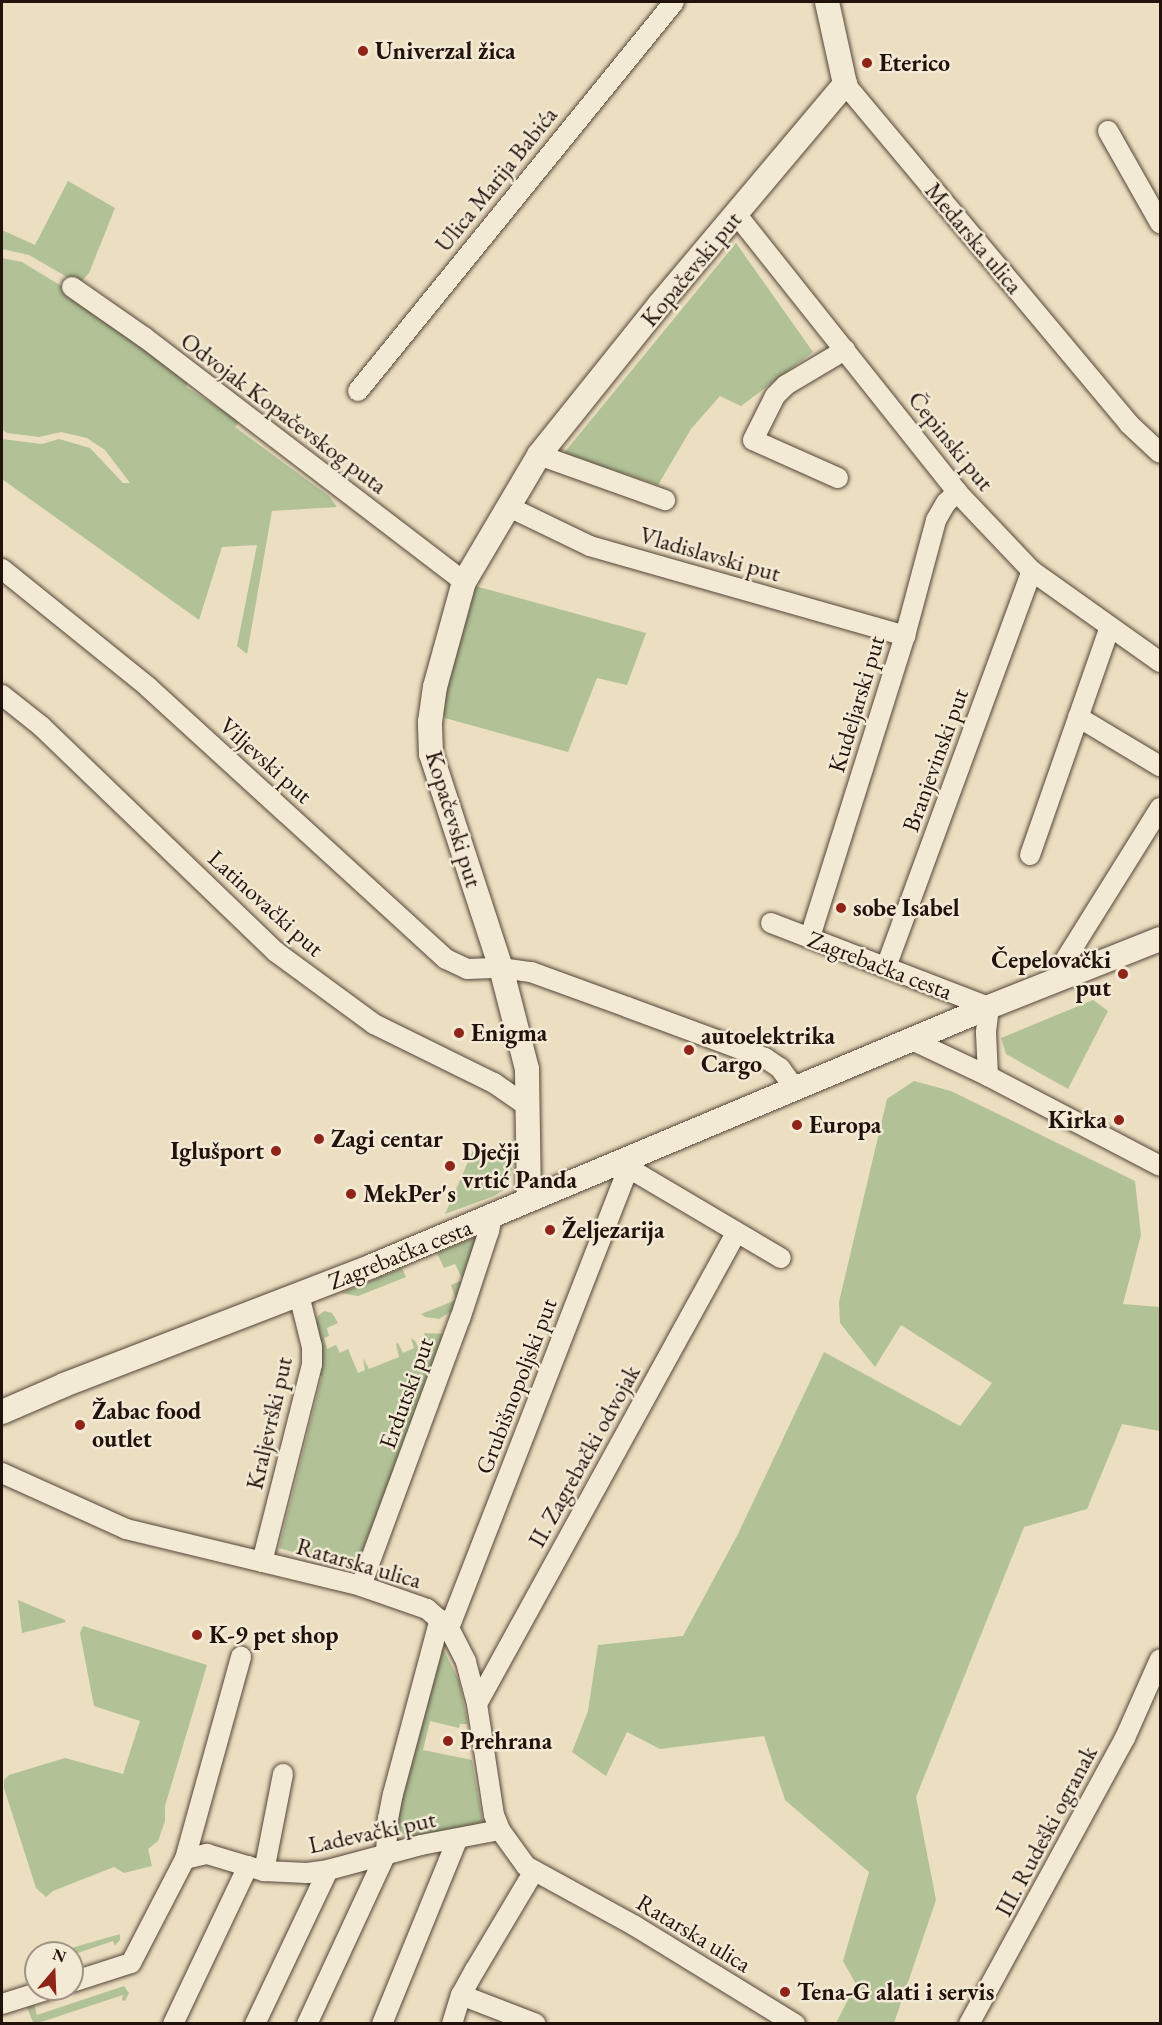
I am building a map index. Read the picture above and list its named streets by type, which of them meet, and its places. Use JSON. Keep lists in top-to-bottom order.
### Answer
{
  "streets": {
    "street": [
      "Ulica Marija Babića",
      "Medarska ulica",
      "Kopačevski put",
      "Odvojak Kopačevskog puta",
      "Čepinski put",
      "Vladislavski put",
      "Kudeljarski put",
      "Viljevski put",
      "Branjevinski put",
      "Latinovački put",
      "Zagrebačka cesta",
      "Grubišnopoljski put",
      "Erdutski put",
      "Kraljevrški put",
      "II. Zagrebački odvojak",
      "Ratarska ulica",
      "III. Rudeški ogranak",
      "Ladevački put"
    ]
  },
  "crossings": [
    ["Medarska ulica", "Kopačevski put"],
    ["Kopačevski put", "Odvojak Kopačevskog puta"],
    ["Kopačevski put", "Čepinski put"],
    ["Kopačevski put", "Vladislavski put"],
    ["Kopačevski put", "Viljevski put"],
    ["Kopačevski put", "Latinovački put"],
    ["Kopačevski put", "Zagrebačka cesta"],
    ["Čepinski put", "Kudeljarski put"],
    ["Čepinski put", "Branjevinski put"],
    ["Vladislavski put", "Kudeljarski put"],
    ["Kudeljarski put", "Zagrebačka cesta"],
    ["Branjevinski put", "Zagrebačka cesta"],
    ["Zagrebačka cesta", "Grubišnopoljski put"],
    ["Zagrebačka cesta", "Erdutski put"],
    ["Zagrebačka cesta", "Kraljevrški put"],
    ["Grubišnopoljski put", "Ratarska ulica"],
    ["Grubišnopoljski put", "Ladevački put"],
    ["Erdutski put", "Ratarska ulica"],
    ["Kraljevrški put", "Ratarska ulica"],
    ["II. Zagrebački odvojak", "Ratarska ulica"],
    ["Ratarska ulica", "Ladevački put"]
  ],
  "places": [
    "Univerzal žica",
    "Eterico",
    "sobe Isabel",
    "Čepelovački put",
    "Enigma",
    "autoelektrika Cargo",
    "Kirka",
    "Europa",
    "Zagi centar",
    "Iglušport",
    "Dječji vrtić Panda",
    "MekPer's",
    "Željezarija",
    "Žabac food outlet",
    "K-9 pet shop",
    "Prehrana",
    "Tena-G alati i servis"
  ],
  "north": "top"
}
